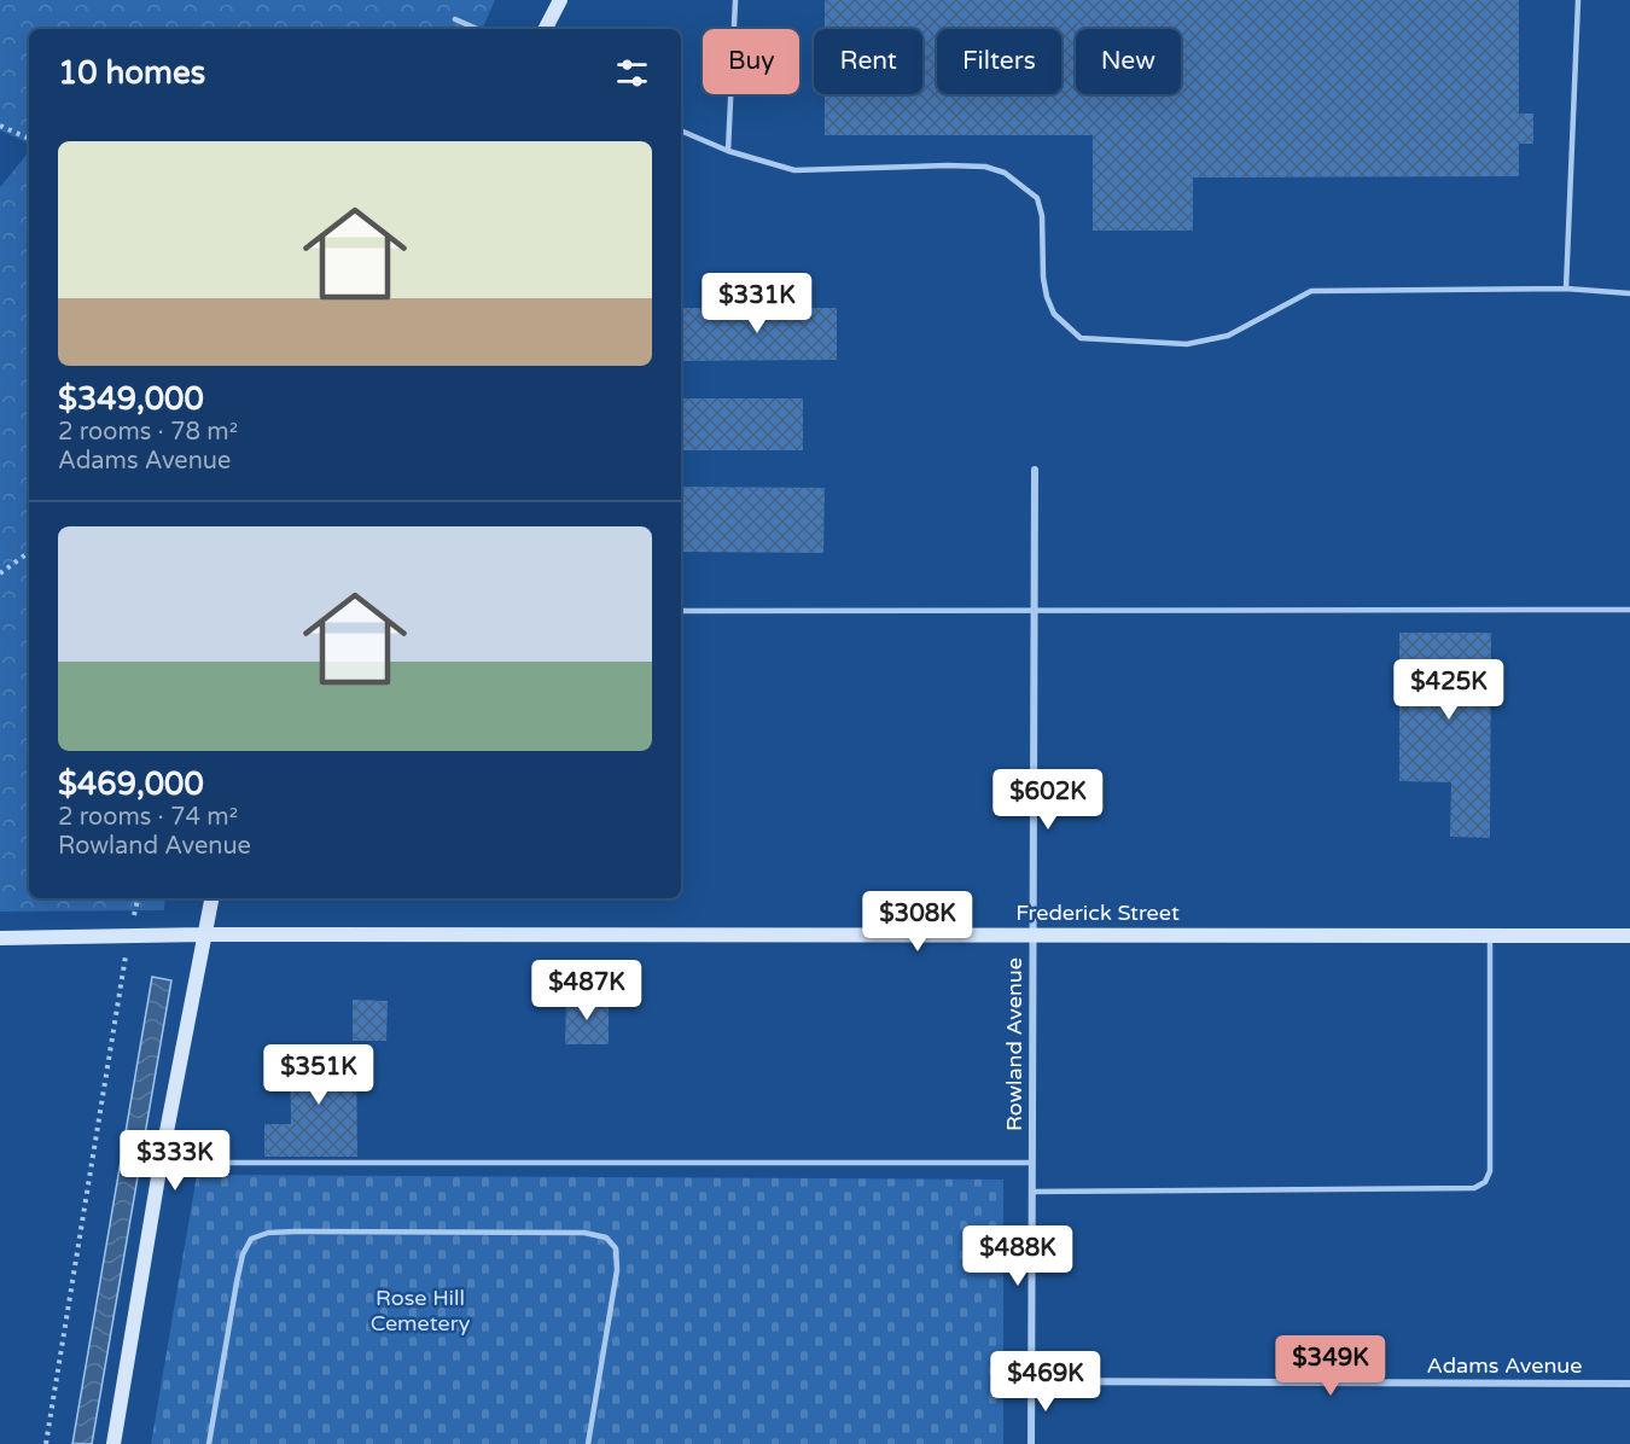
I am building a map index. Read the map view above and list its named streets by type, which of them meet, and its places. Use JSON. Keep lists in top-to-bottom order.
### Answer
{
  "streets": {
    "main road": ["Frederick Street"],
    "street": ["Rowland Avenue", "Adams Avenue"]
  },
  "crossings": [
    ["Frederick Street", "Rowland Avenue"],
    ["Rowland Avenue", "Adams Avenue"]
  ],
  "parks": ["Rose Hill Cemetery"],
  "page": {
    "chip": [
      "Buy",
      "Rent",
      "Filters",
      "New"
    ],
    "heading": "10 homes",
    "list": [
      {
        "name": "$349,000",
        "note": "2 rooms · 78 m² · Adams Avenue"
      },
      {
        "name": "$469,000",
        "note": "2 rooms · 74 m² · Rowland Avenue"
      }
    ],
    "price": [
      "$331K",
      "$425K",
      "$602K",
      "$308K",
      "$487K",
      "$351K",
      "$333K",
      "$488K",
      "$349K",
      "$469K"
    ]
  }
}
